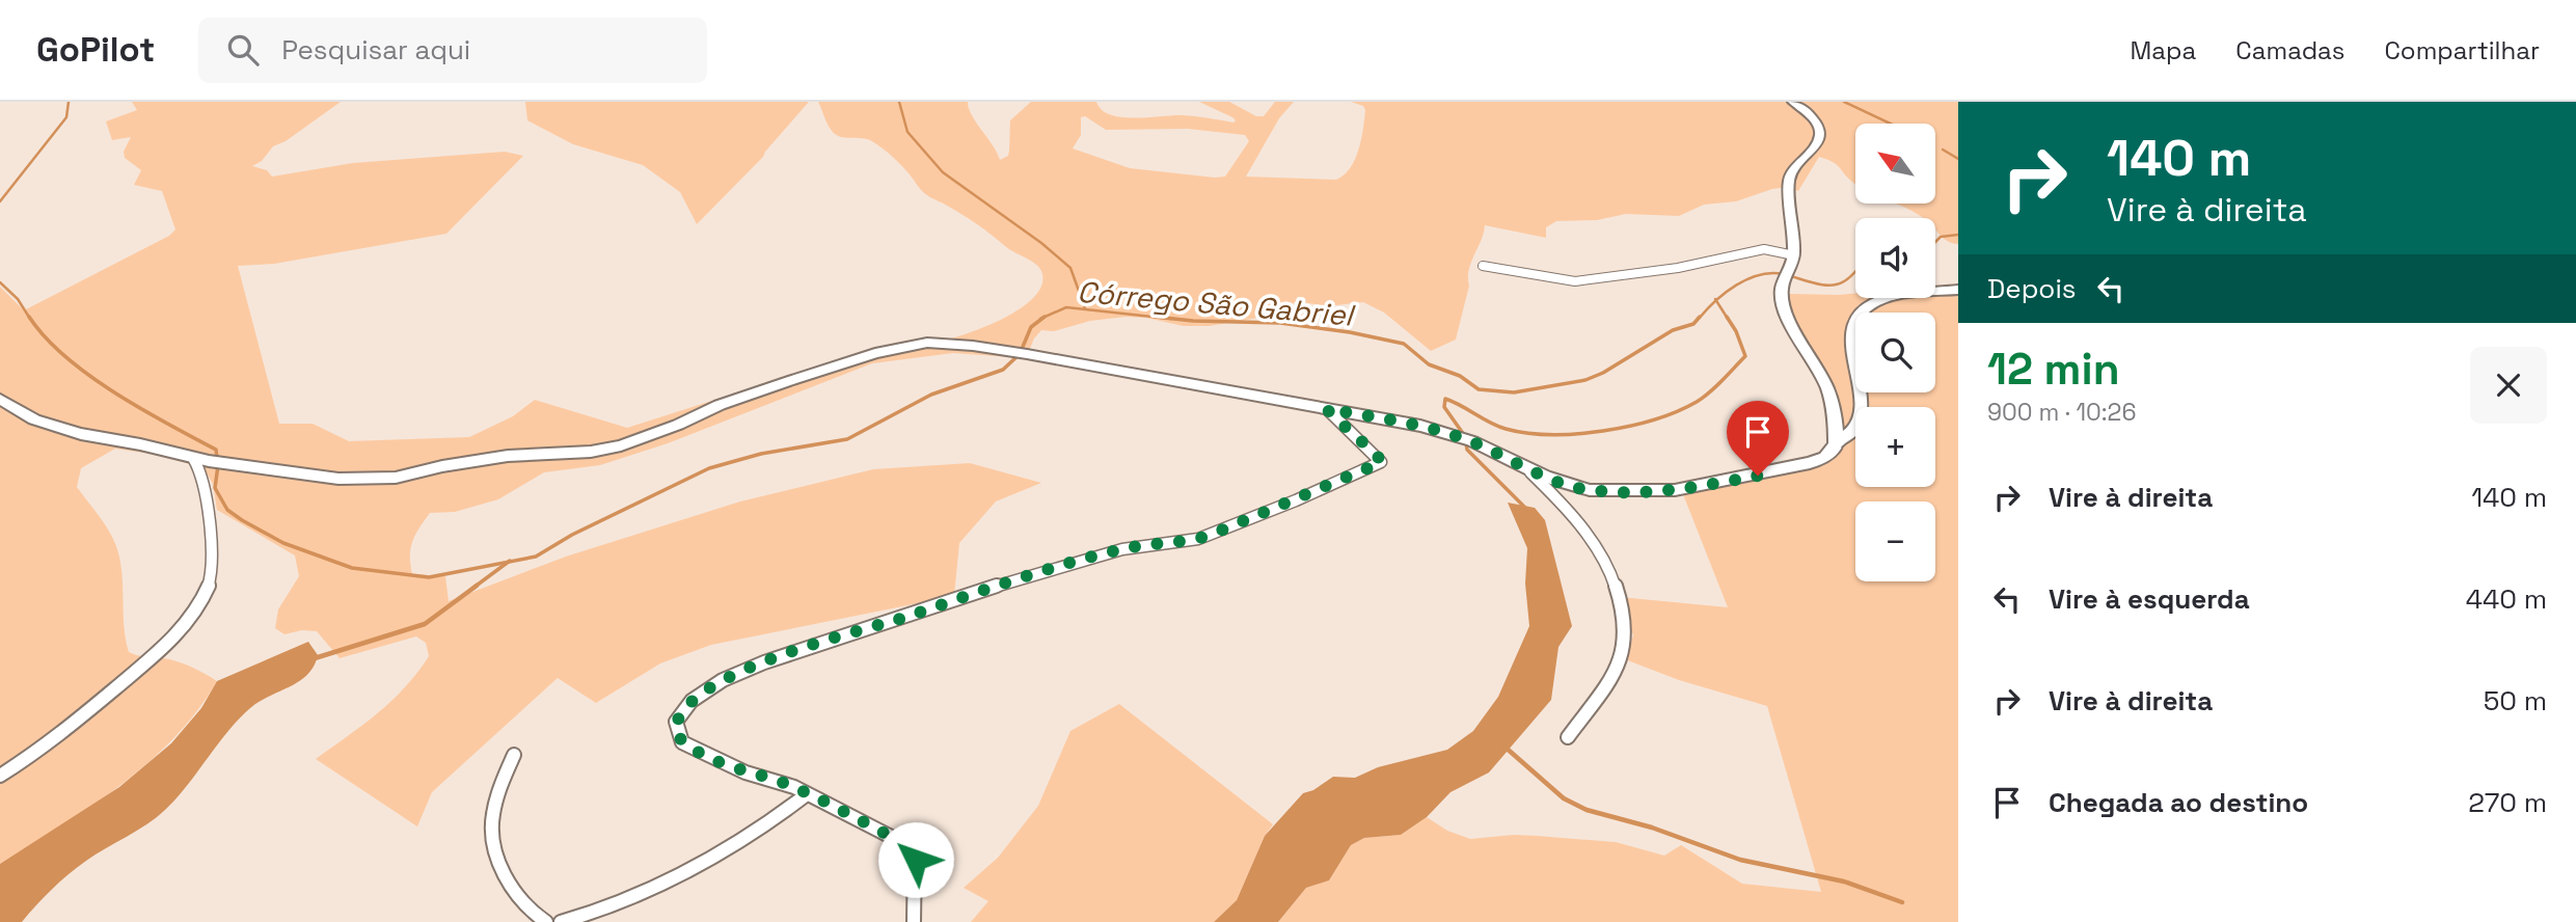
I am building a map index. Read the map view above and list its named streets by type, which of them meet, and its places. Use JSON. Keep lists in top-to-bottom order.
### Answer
{
  "water": ["Córrego São Gabriel"],
  "north": "top left",
  "page": {
    "header": "GoPilot",
    "search": "Pesquisar aqui",
    "nav": ["Mapa", "Camadas", "Compartilhar"],
    "turn": ["140 m", "Vire à direita"],
    "map_buttons": ["+", "−"],
    "then": "Depois",
    "heading": ["12 min", "900 m · 10:26"],
    "list": [
      {
        "name": "Vire à direita",
        "value": "140 m"
      },
      {
        "name": "Vire à esquerda",
        "value": "440 m"
      },
      {
        "name": "Vire à direita",
        "value": "50 m"
      },
      {
        "name": "Chegada ao destino",
        "value": "270 m"
      }
    ]
  }
}
